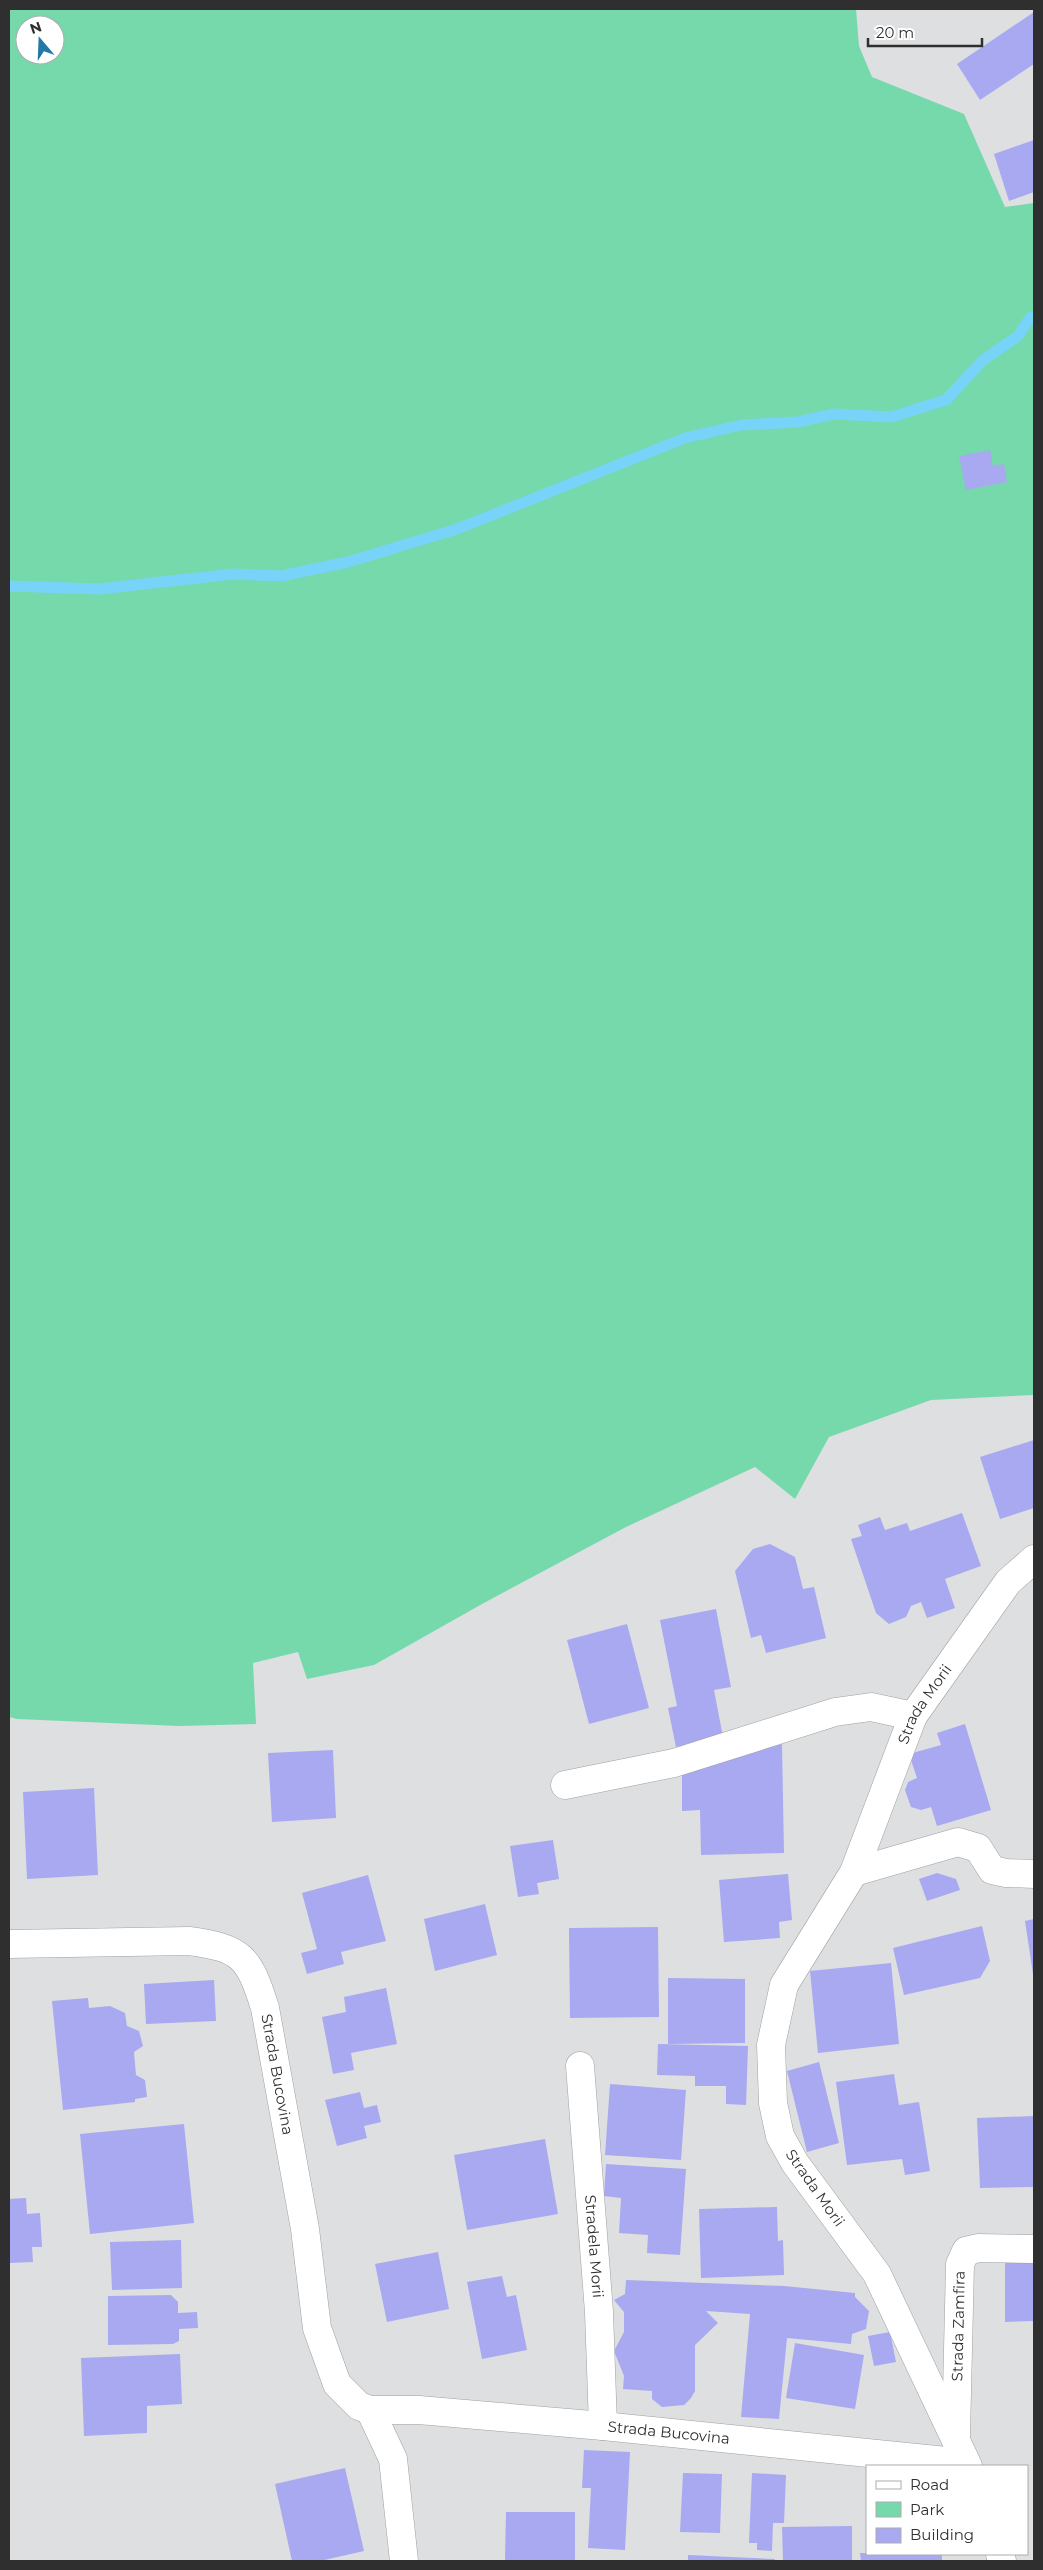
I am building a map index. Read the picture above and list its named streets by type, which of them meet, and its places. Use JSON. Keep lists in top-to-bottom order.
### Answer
{
  "streets": {
    "street": [
      "Strada Morii",
      "Strada Bucovina",
      "Stradela Morii",
      "Strada Zamfira"
    ]
  },
  "crossings": [
    ["Strada Morii", "Strada Bucovina"],
    ["Strada Morii", "Strada Zamfira"],
    ["Strada Bucovina", "Stradela Morii"],
    ["Strada Bucovina", "Strada Zamfira"]
  ],
  "legend": ["Road", "Park", "Building"],
  "scale_bar": "20 m",
  "north": "top"
}
